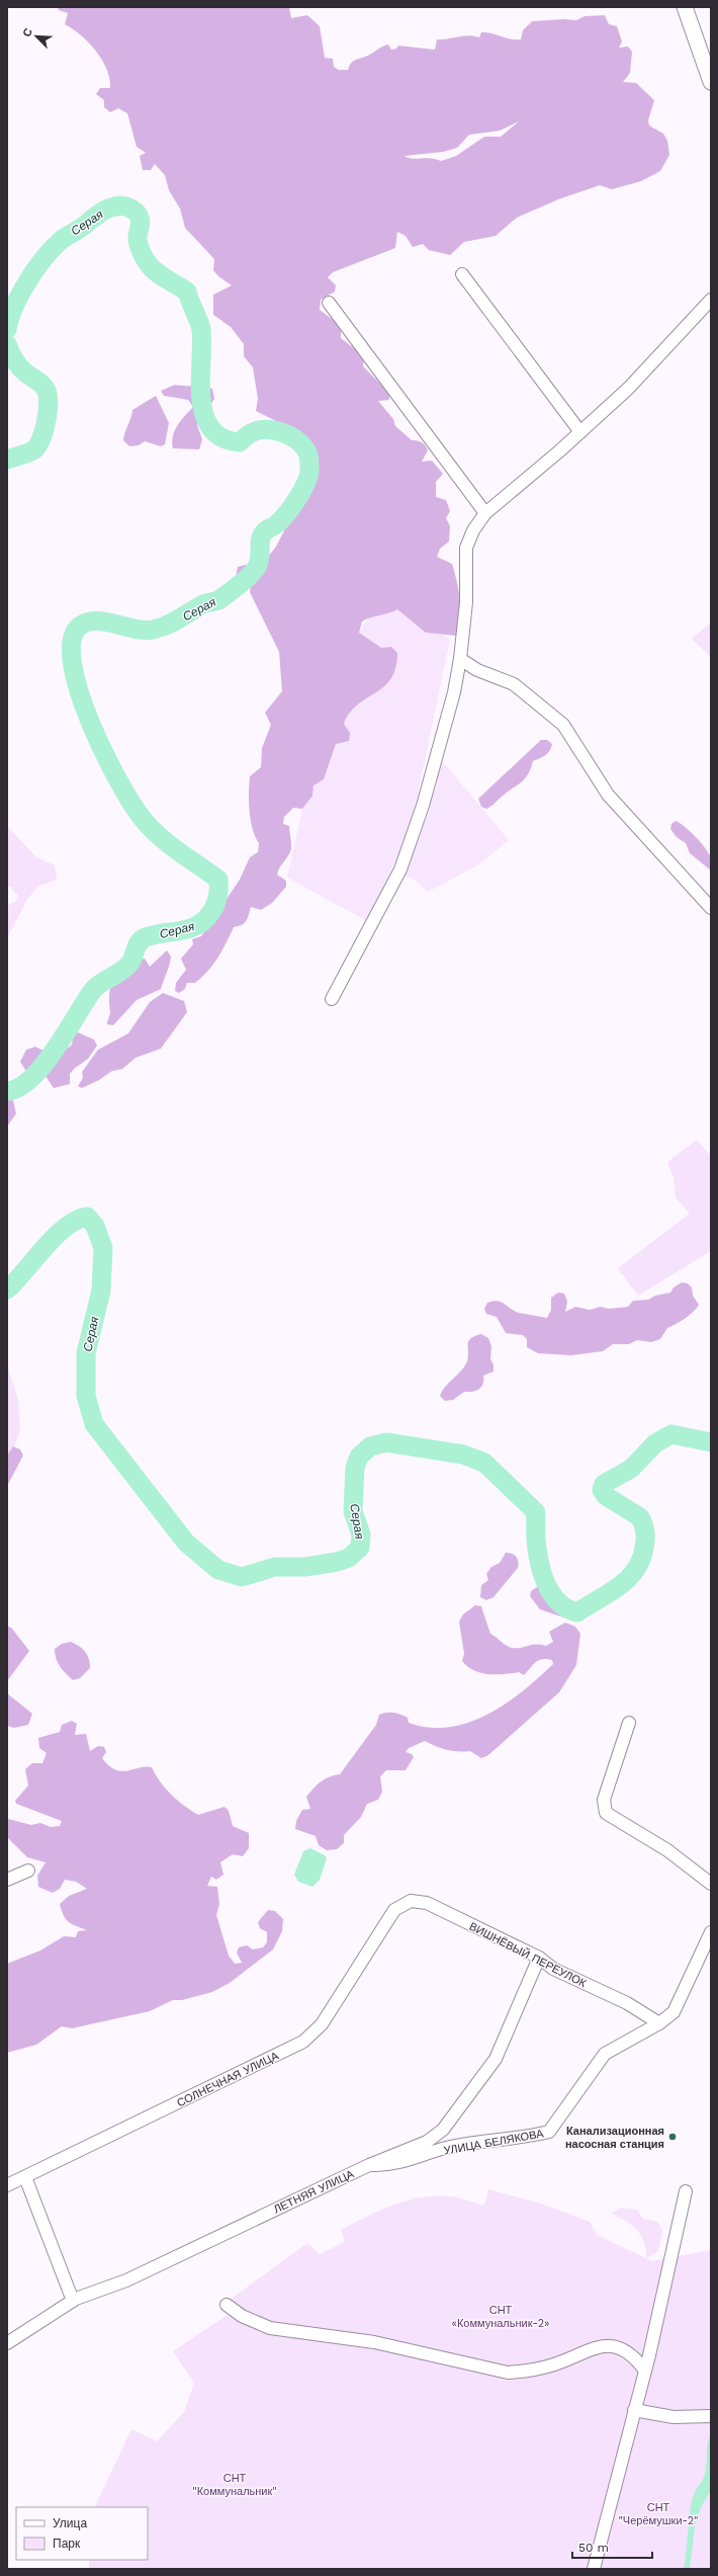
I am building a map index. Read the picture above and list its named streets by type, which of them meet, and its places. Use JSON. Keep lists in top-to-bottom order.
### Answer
{
  "streets": {
    "street": [
      "ВИШНЁВЫЙ ПЕРЕУЛОК",
      "СОЛНЕЧНАЯ УЛИЦА",
      "УЛИЦА БЕЛЯКОВА",
      "ЛЕТНЯЯ УЛИЦА"
    ]
  },
  "crossings": [
    ["ВИШНЁВЫЙ ПЕРЕУЛОК", "СОЛНЕЧНАЯ УЛИЦА"],
    ["ВИШНЁВЫЙ ПЕРЕУЛОК", "УЛИЦА БЕЛЯКОВА"],
    ["ВИШНЁВЫЙ ПЕРЕУЛОК", "ЛЕТНЯЯ УЛИЦА"],
    ["УЛИЦА БЕЛЯКОВА", "ЛЕТНЯЯ УЛИЦА"]
  ],
  "water": ["Серая"],
  "parks": ["СНТ «Коммунальник-2»", "СНТ \"Коммунальник\"", "СНТ \"Черёмушки-2\""],
  "places": ["Канализационная насосная станция"],
  "legend": ["Улица", "Парк"],
  "scale_bar": "50 m",
  "north": "top left"
}
